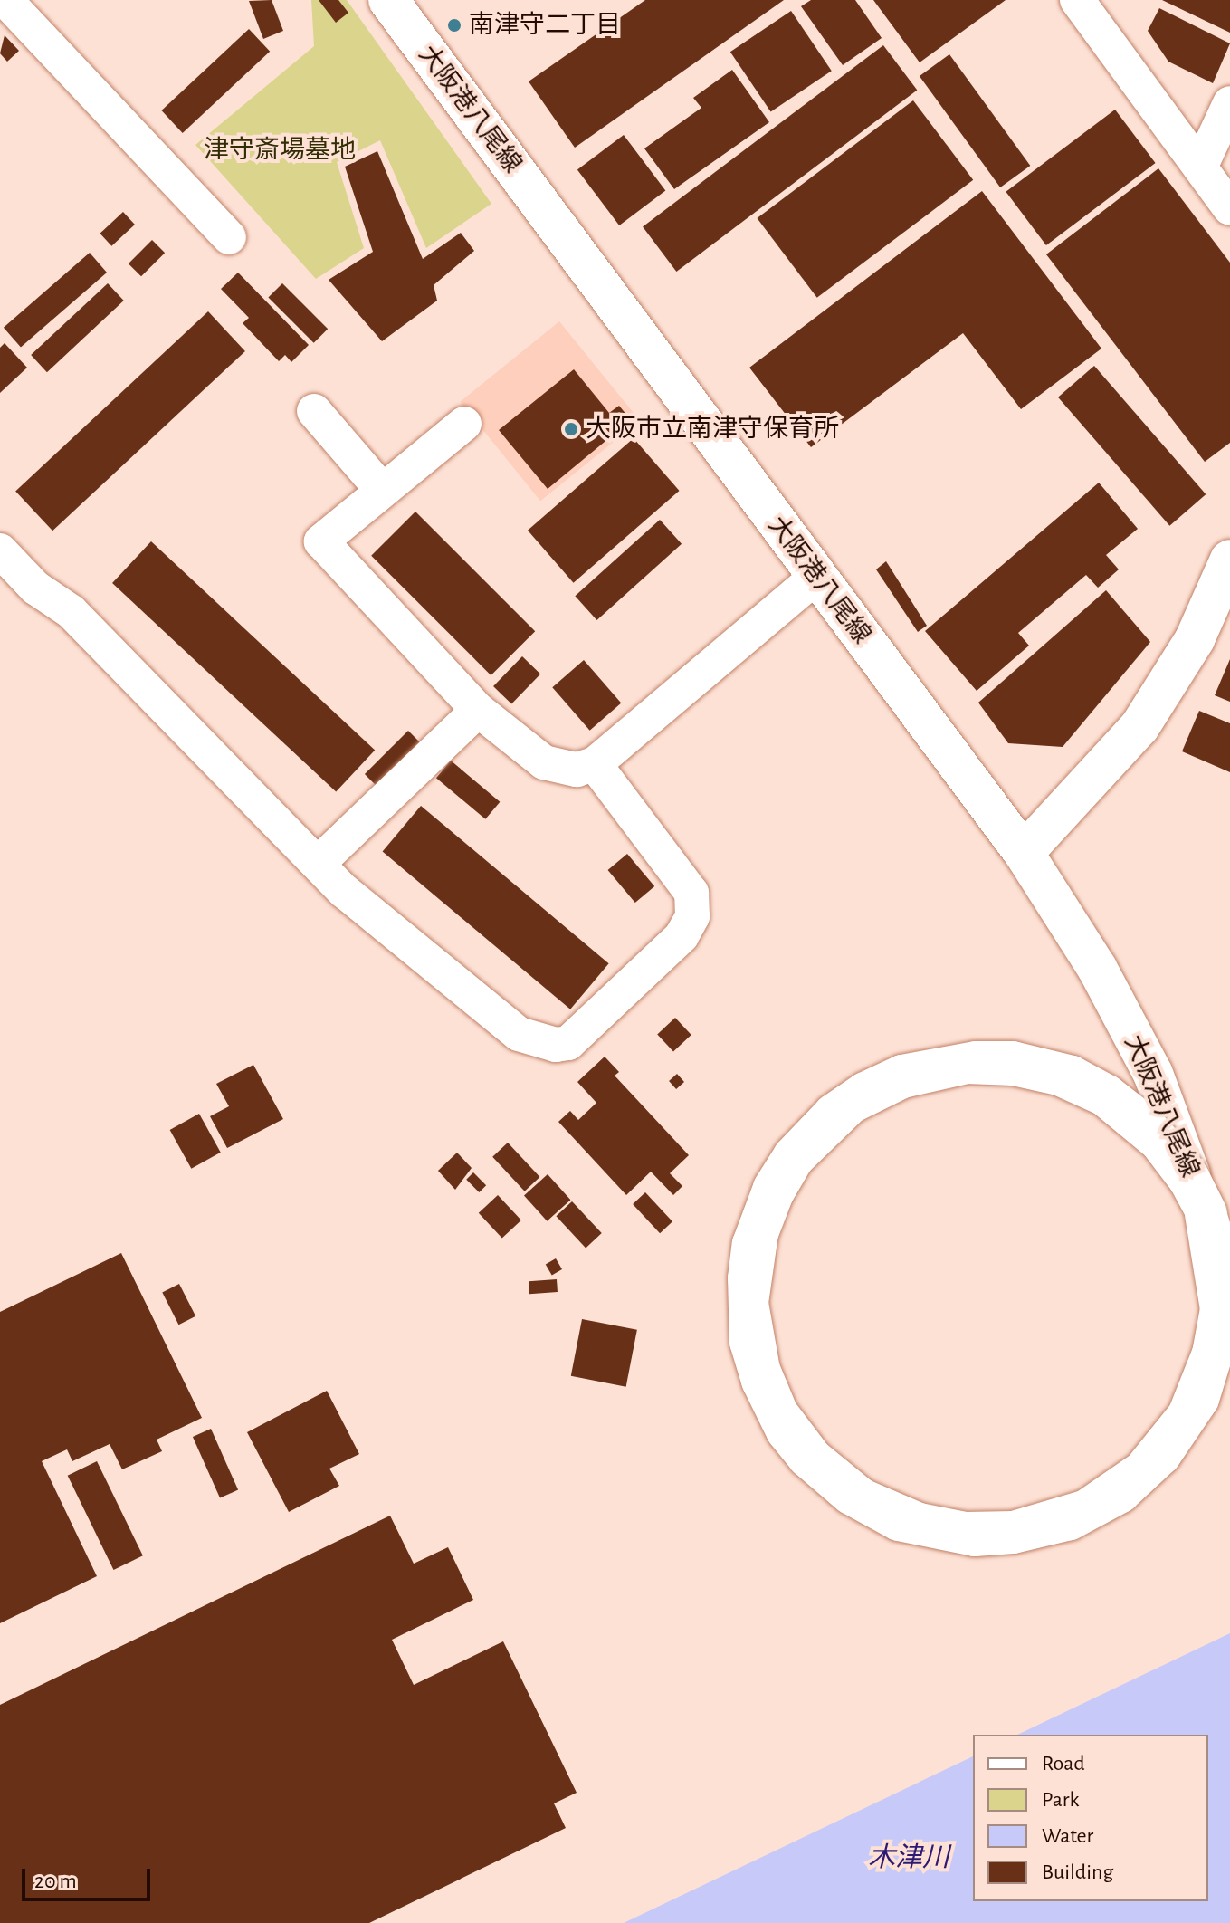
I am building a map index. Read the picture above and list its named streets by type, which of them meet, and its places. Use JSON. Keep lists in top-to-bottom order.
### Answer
{
  "streets": {
    "main road": ["大阪港八尾線"]
  },
  "water": ["木津川"],
  "parks": ["津守斎場墓地"],
  "places": ["南津守二丁目", "大阪市立南津守保育所"],
  "legend": [
    "Road",
    "Park",
    "Water",
    "Building"
  ],
  "scale_bar": "20 m"
}
